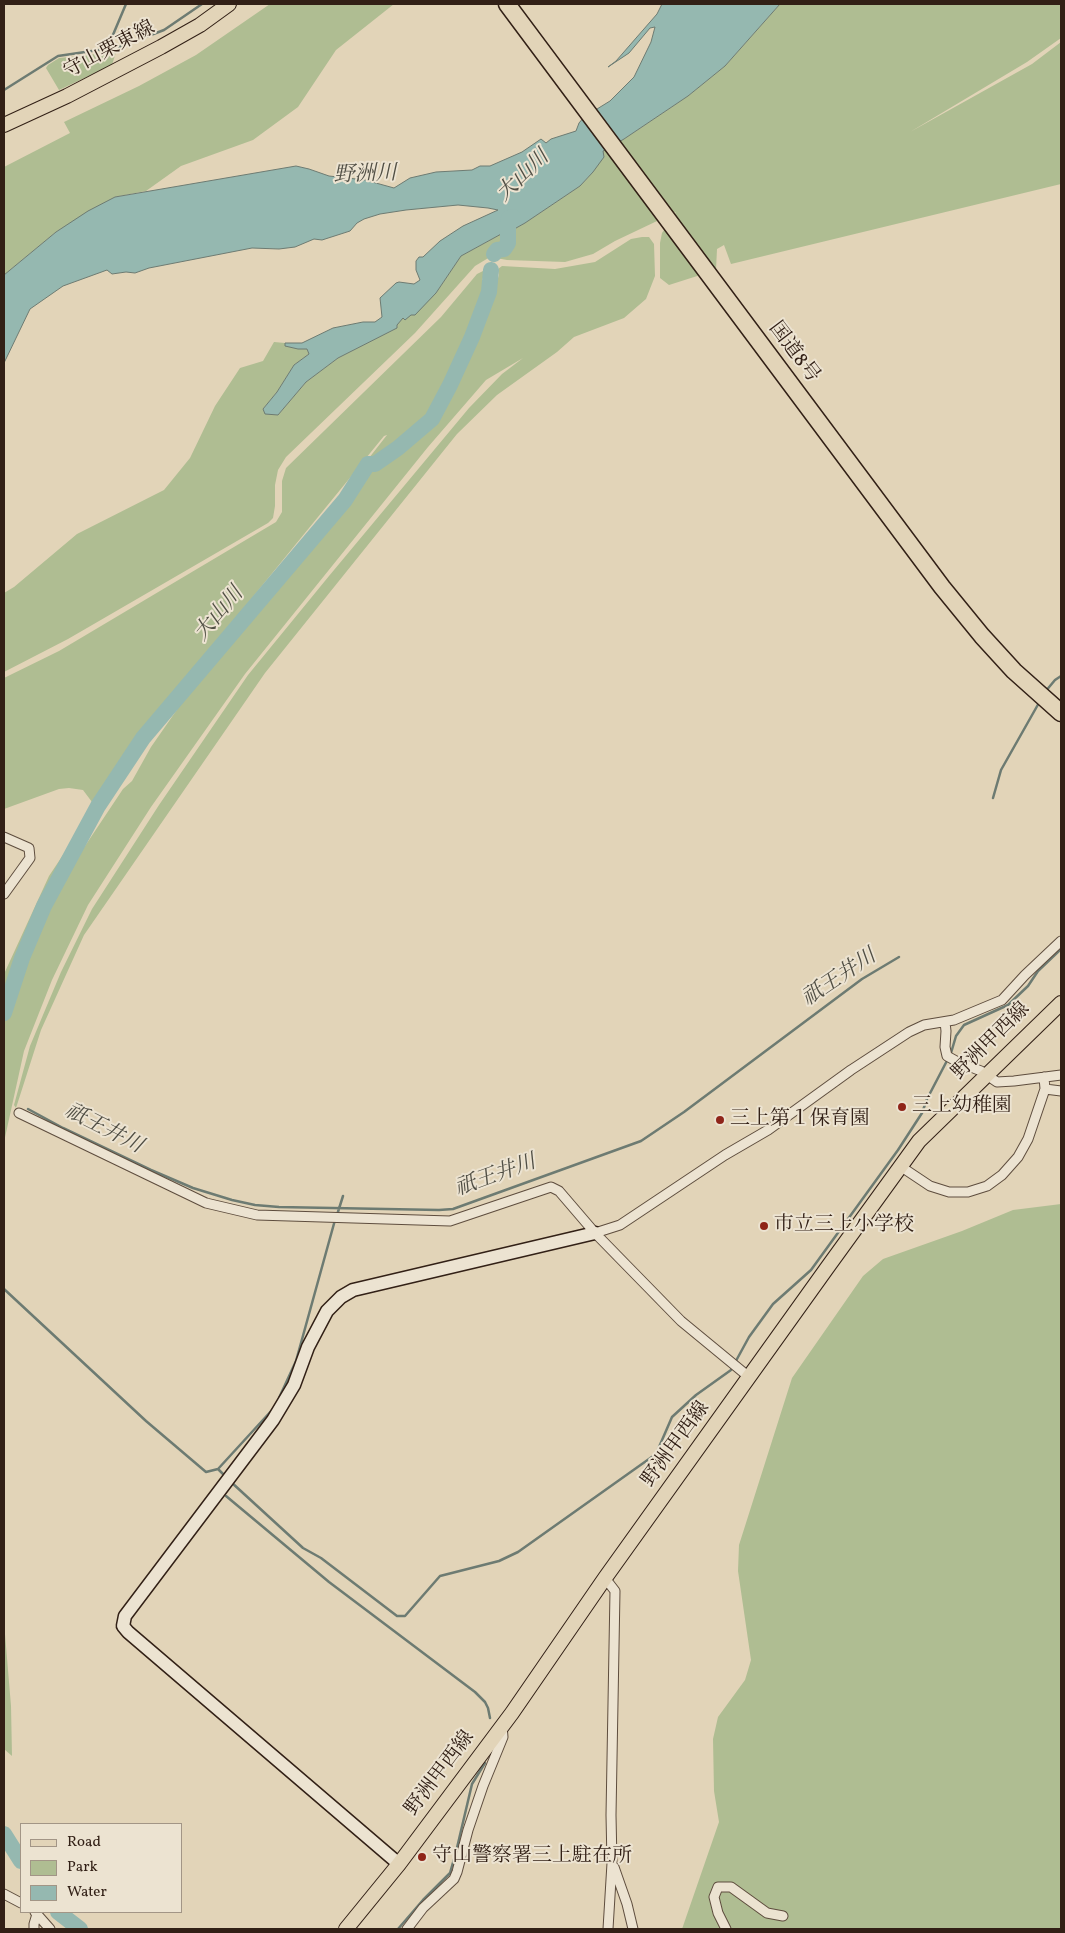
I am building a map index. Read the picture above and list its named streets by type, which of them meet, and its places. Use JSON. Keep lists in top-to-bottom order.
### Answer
{
  "streets": {
    "highway": ["国道8号"],
    "main road": ["守山栗東線", "野洲甲西線"]
  },
  "water": ["野洲川", "大山川", "祇王井川"],
  "places": [
    "三上幼稚園",
    "三上第１保育園",
    "市立三上小学校",
    "守山警察署三上駐在所"
  ],
  "legend": ["Road", "Park", "Water"]
}
